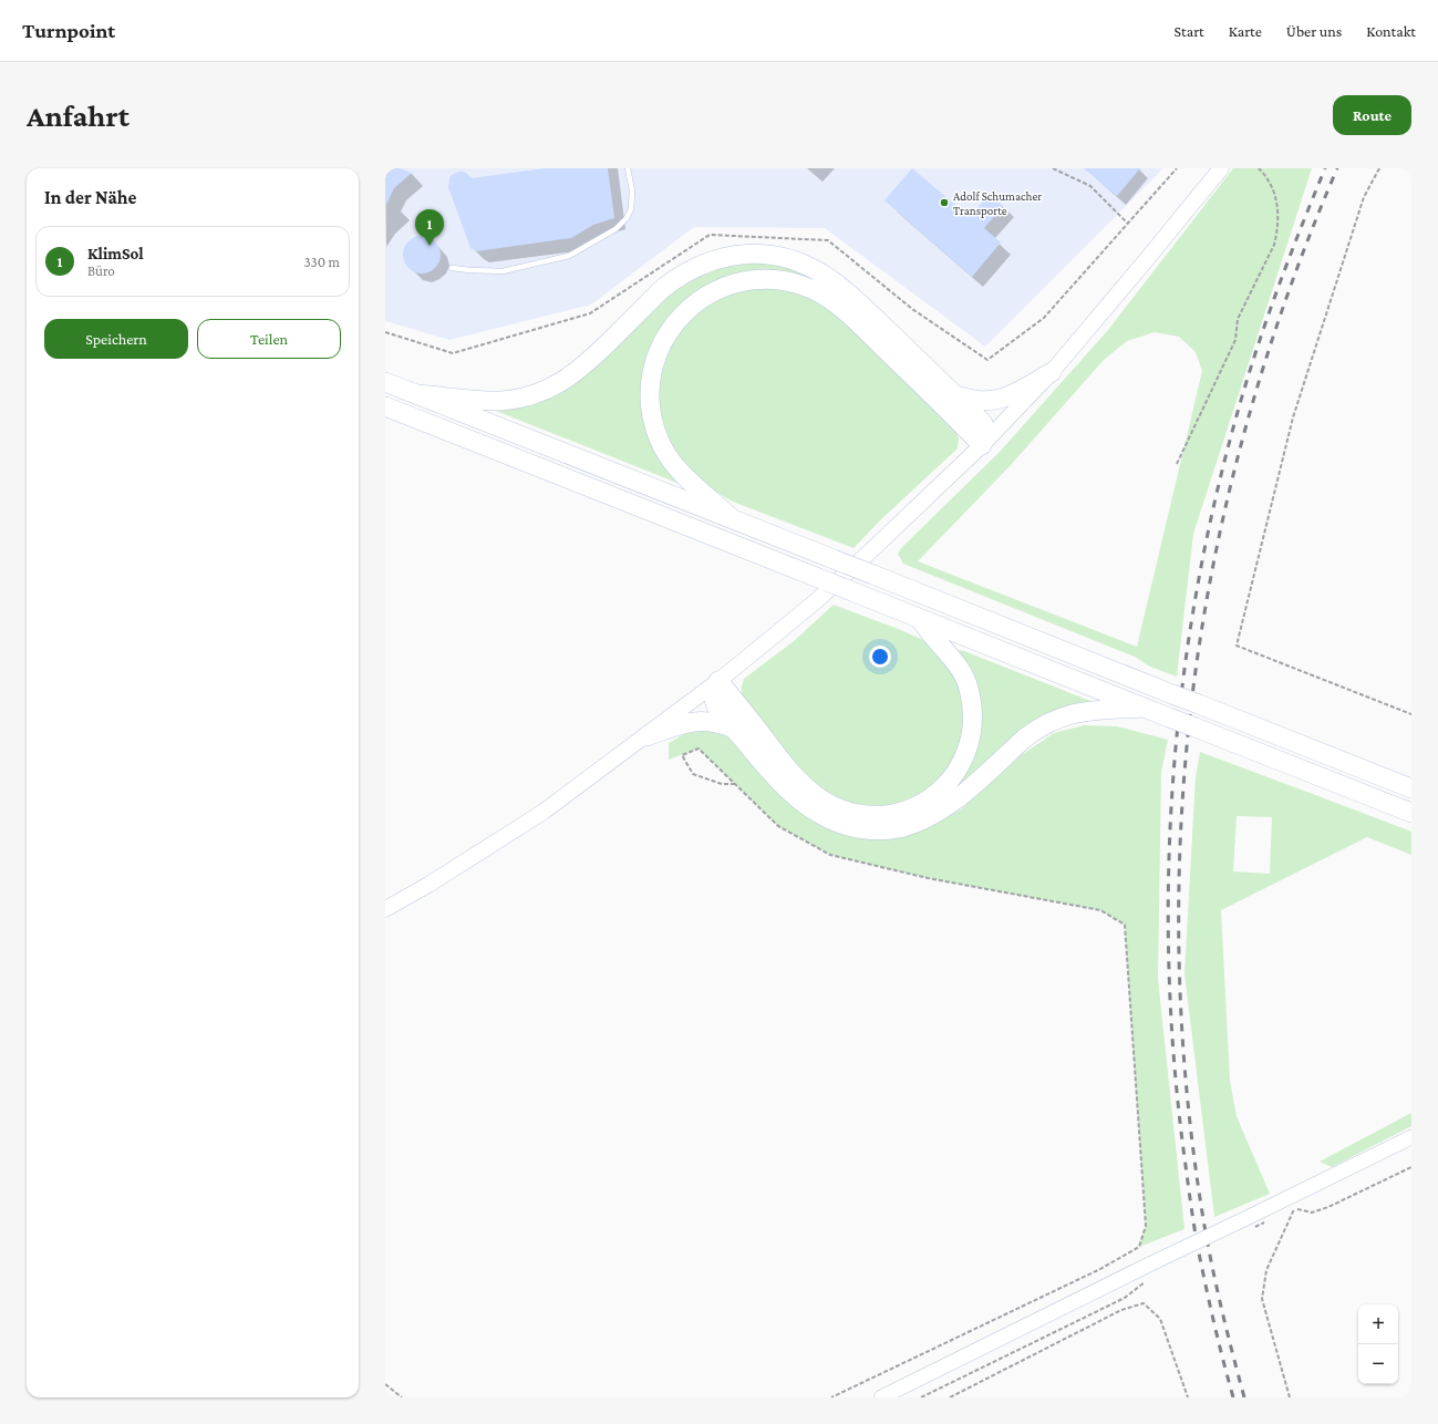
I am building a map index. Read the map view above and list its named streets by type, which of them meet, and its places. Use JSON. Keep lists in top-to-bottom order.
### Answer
{
  "places": ["Adolf Schumacher Transporte"],
  "page": {
    "header": "Turnpoint",
    "nav": [
      "Start",
      "Karte",
      "Über uns",
      "Kontakt"
    ],
    "buttons": [
      "Route",
      ["Speichern", "Teilen"]
    ],
    "title": "Anfahrt",
    "heading": "In der Nähe",
    "pins": "1",
    "list": [
      {
        "mark": "1",
        "name": "KlimSol",
        "note": "Büro",
        "value": "330 m"
      }
    ],
    "map_buttons": ["+", "−"]
  }
}
